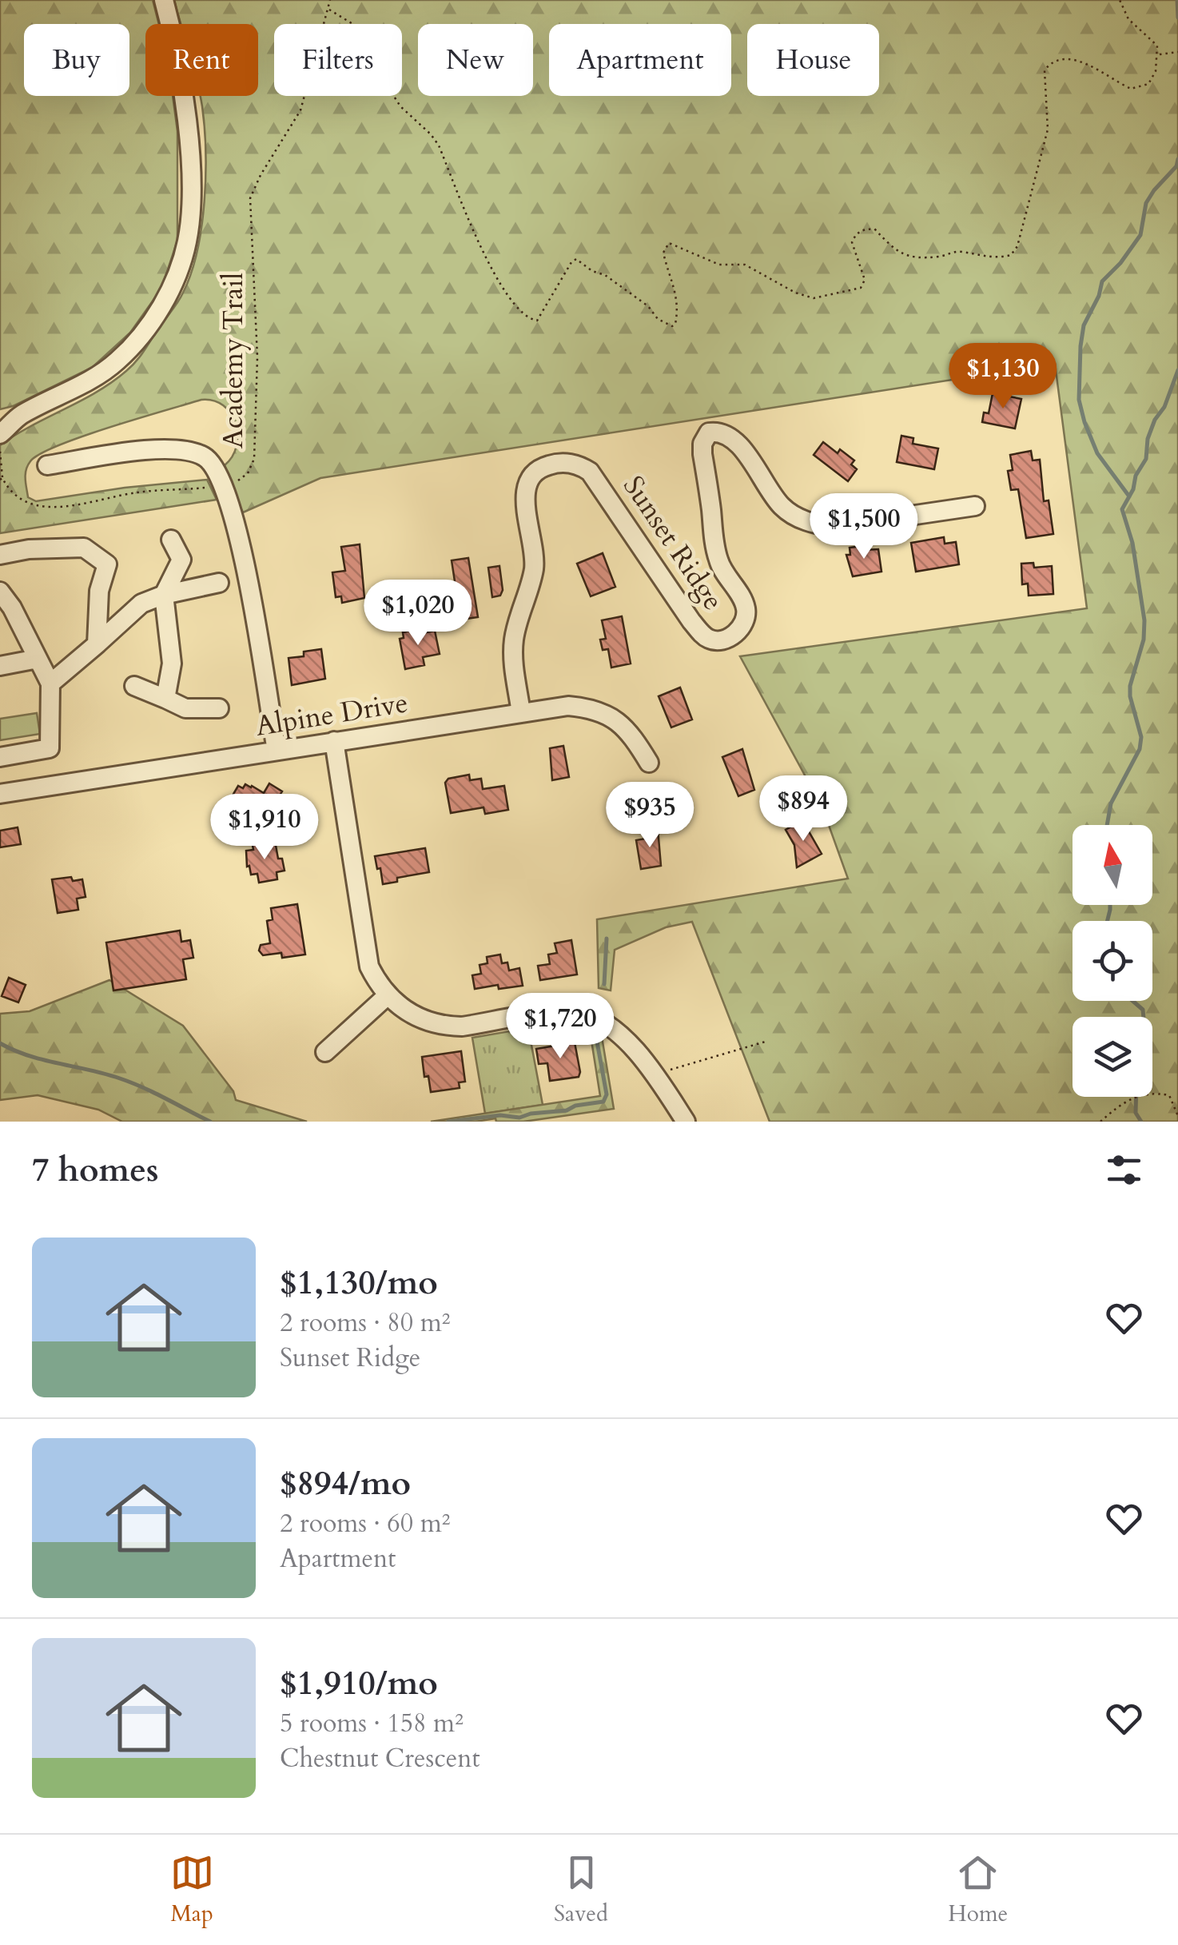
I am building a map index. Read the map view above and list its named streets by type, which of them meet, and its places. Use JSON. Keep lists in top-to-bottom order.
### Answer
{
  "streets": {
    "street": ["Sunset Ridge", "Alpine Drive"],
    "path": ["Academy Trail"]
  },
  "crossings": [
    ["Sunset Ridge", "Alpine Drive"]
  ],
  "north": "top",
  "page": {
    "chip": [
      "Buy",
      "Rent",
      "Filters",
      "New",
      "Apartment",
      "House"
    ],
    "price": [
      "$1,130",
      "$1,500",
      "$1,020",
      "$894",
      "$935",
      "$1,910",
      "$1,720"
    ],
    "heading": "7 homes",
    "list": [
      {
        "name": "$1,130/mo",
        "note": "2 rooms · 80 m² · Sunset Ridge"
      },
      {
        "name": "$894/mo",
        "note": "2 rooms · 60 m² · Apartment"
      },
      {
        "name": "$1,910/mo",
        "note": "5 rooms · 158 m² · Chestnut Crescent"
      }
    ],
    "tabs": ["Map", "Saved", "Home"]
  }
}
